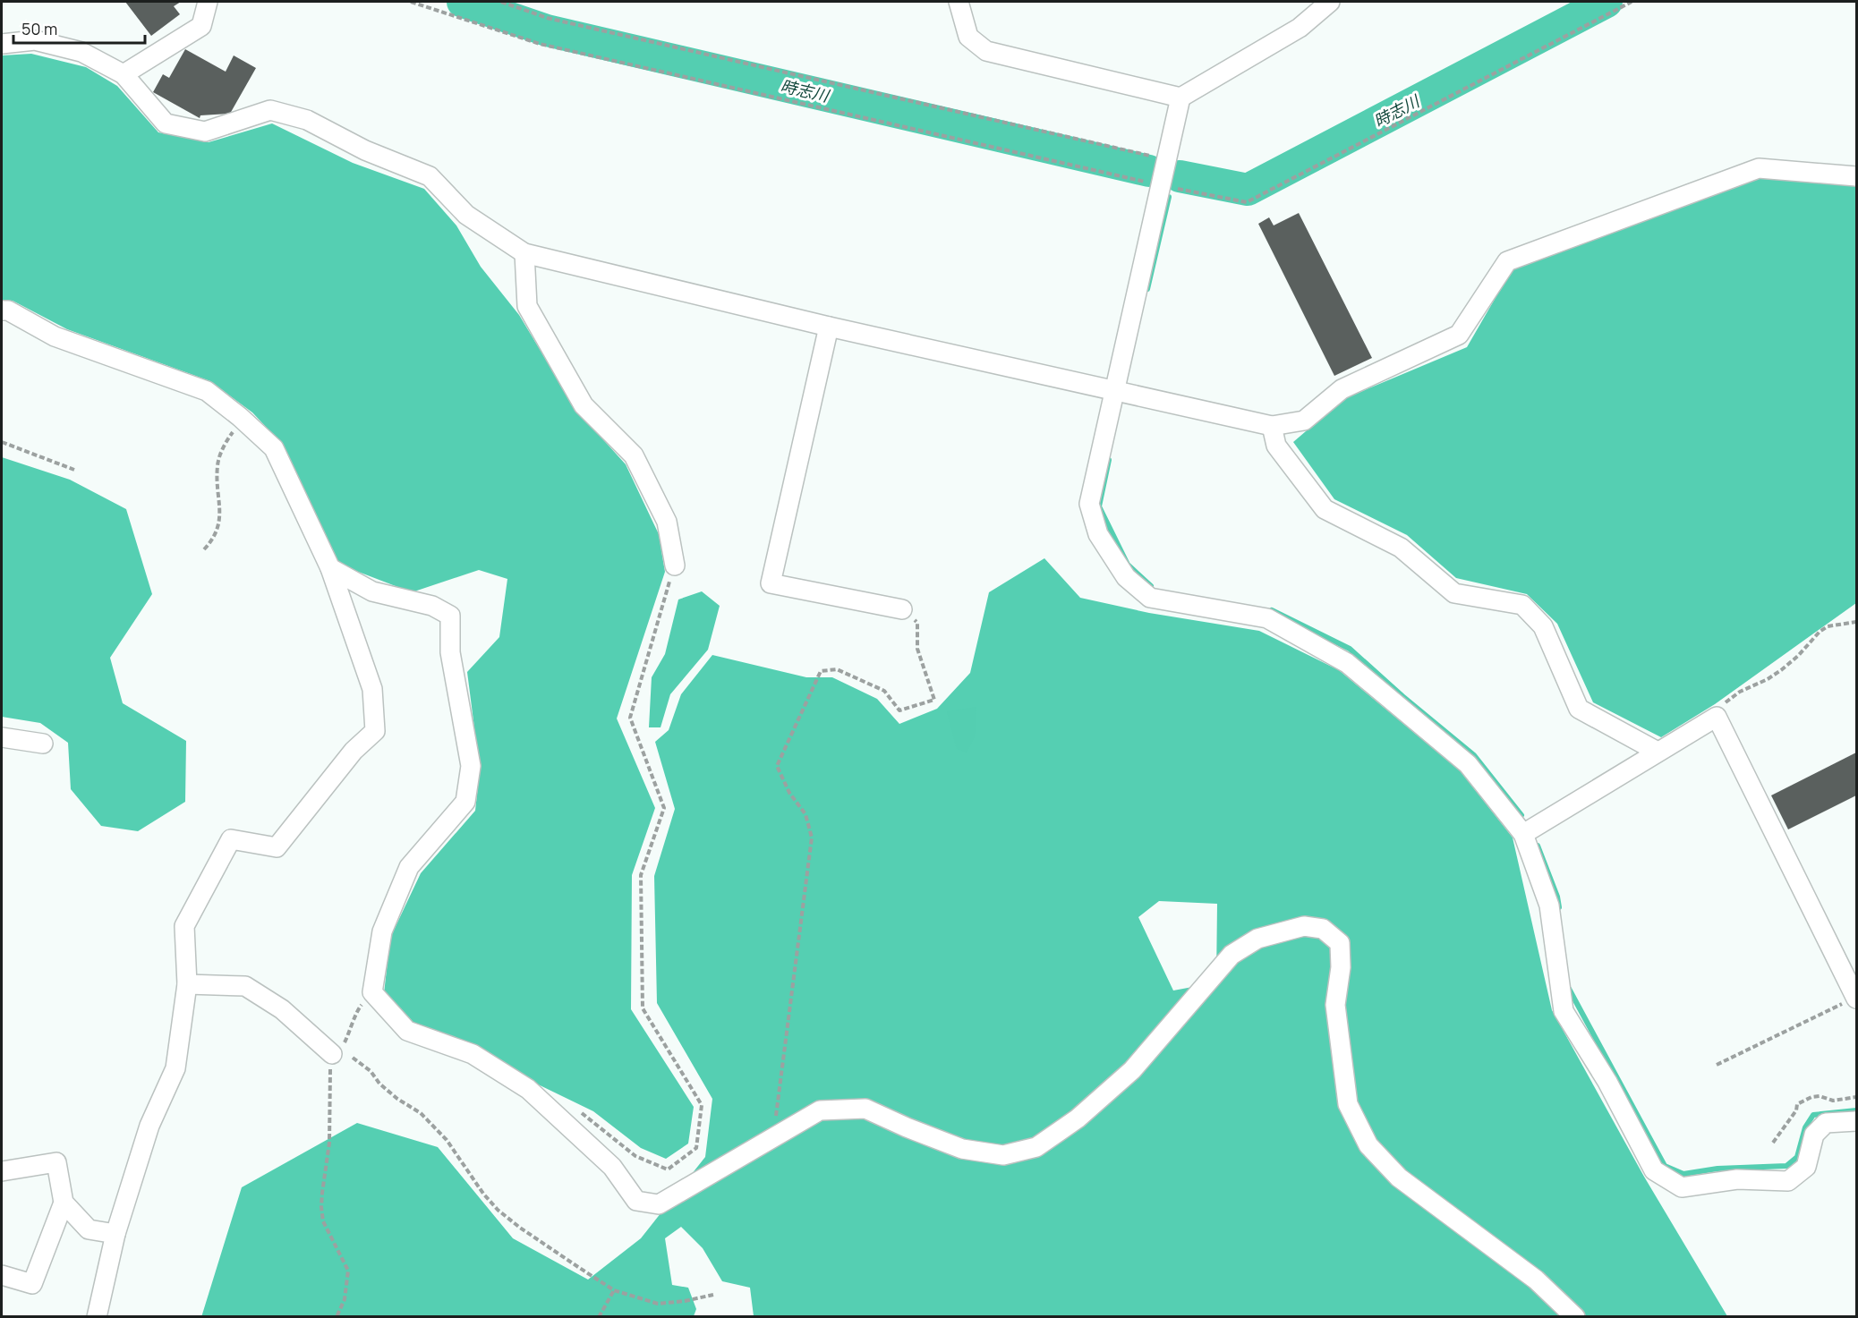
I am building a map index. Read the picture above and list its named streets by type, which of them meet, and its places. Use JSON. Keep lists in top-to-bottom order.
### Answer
{
  "water": ["時志川"],
  "scale_bar": "50 m"
}
